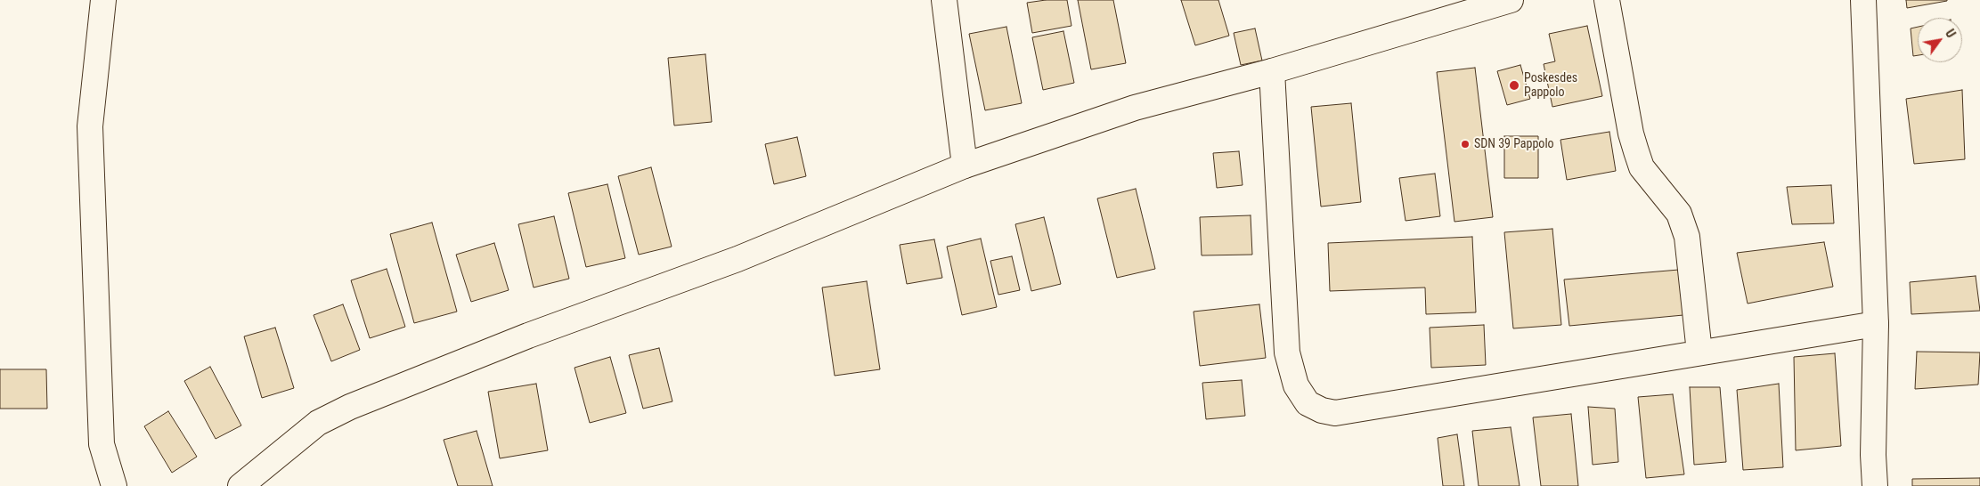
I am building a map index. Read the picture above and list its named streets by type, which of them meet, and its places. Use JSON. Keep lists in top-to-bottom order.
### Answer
{
  "places": ["Poskesdes Pappolo", "SDN 39 Pappolo"],
  "north": "top right"
}
